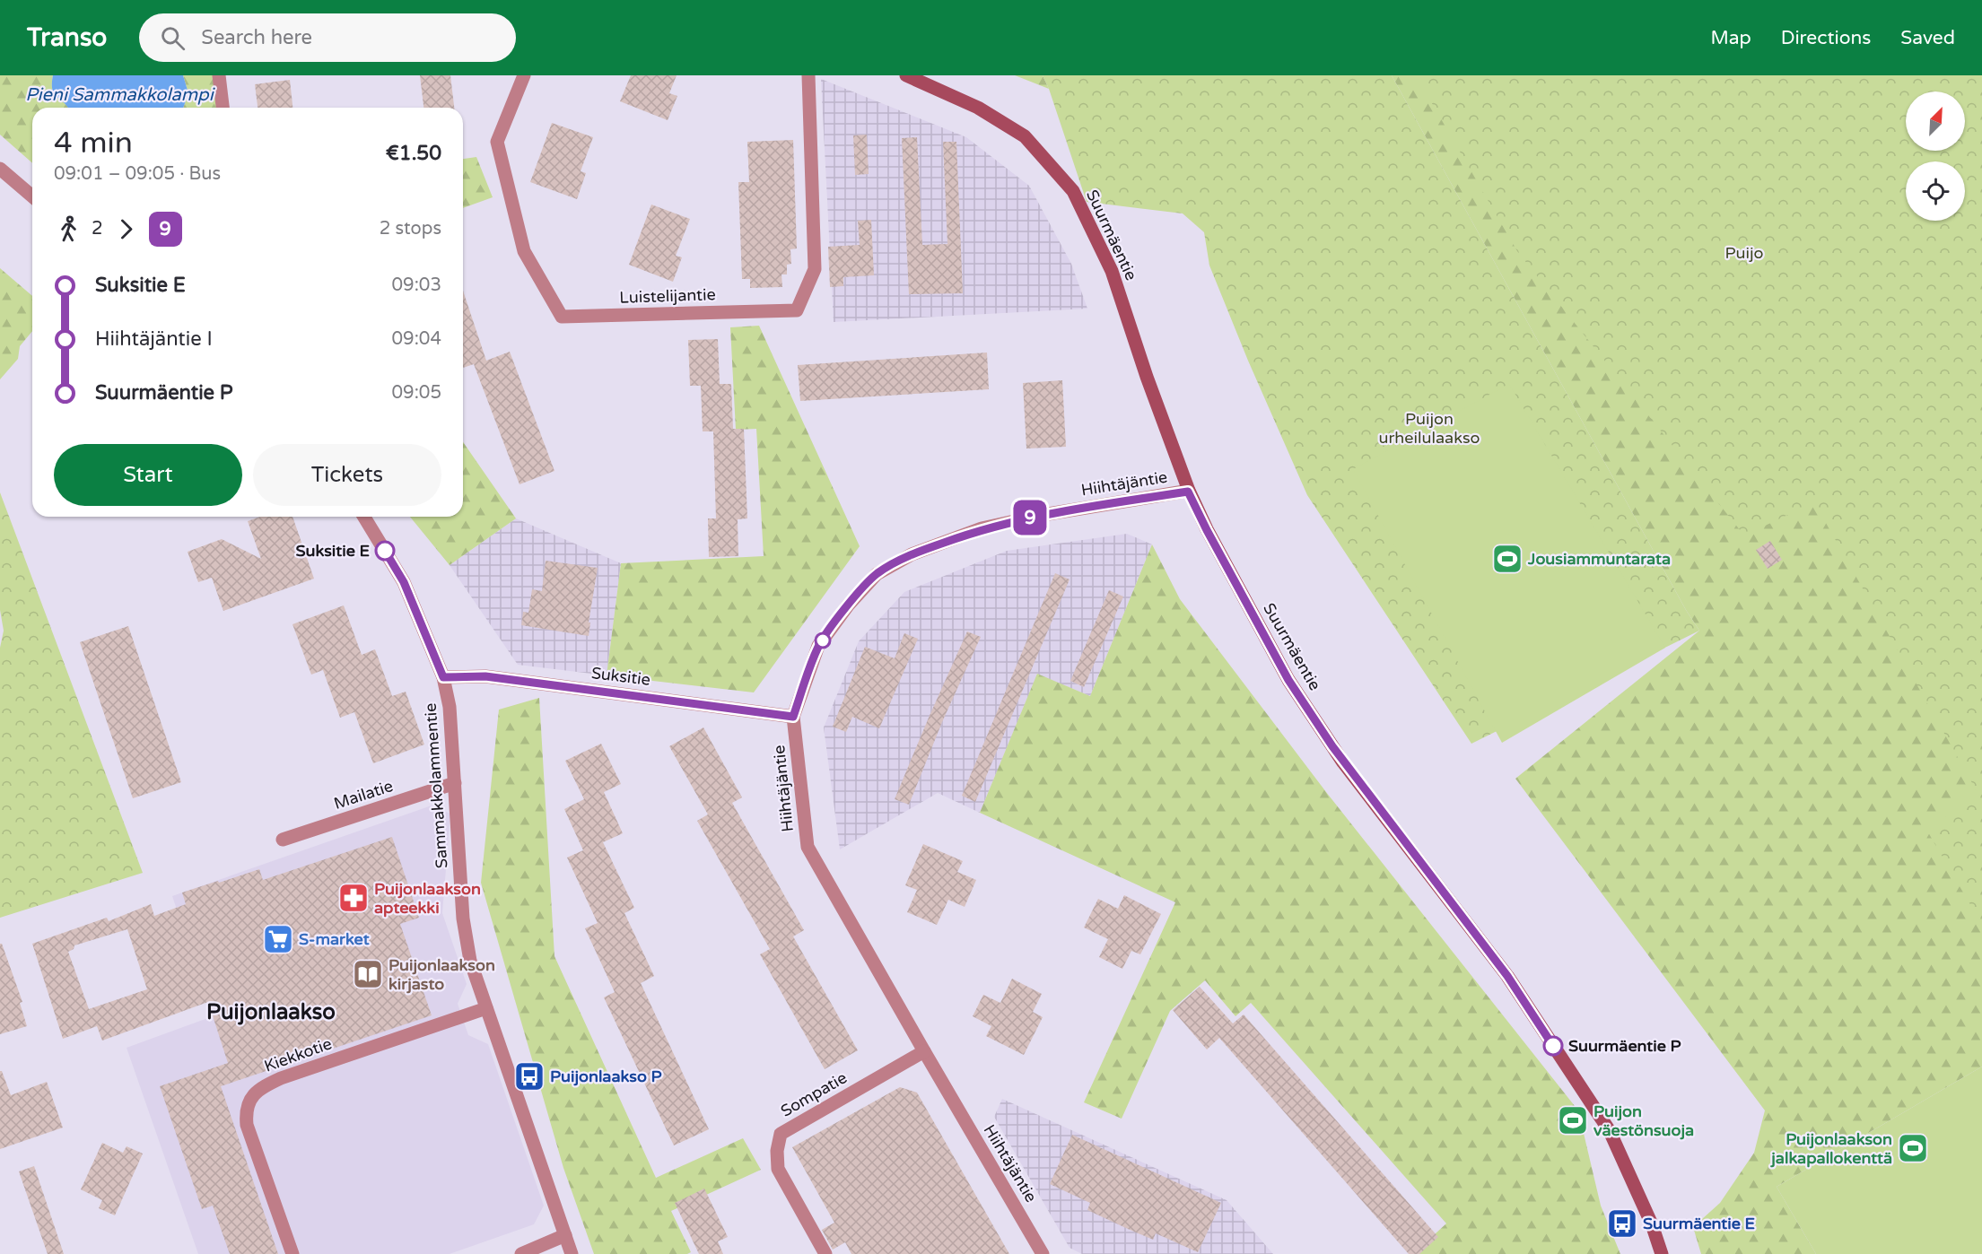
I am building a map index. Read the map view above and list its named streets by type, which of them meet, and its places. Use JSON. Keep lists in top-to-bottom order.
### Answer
{
  "streets": {
    "main road": ["Suurmäentie"],
    "street": [
      "Luistelijantie",
      "Hiihtäjäntie",
      "Suksitie",
      "Sammakkolammentie",
      "Mailatie",
      "Kiekkotie",
      "Sompatie"
    ]
  },
  "crossings": [
    ["Suurmäentie", "Hiihtäjäntie"],
    ["Hiihtäjäntie", "Suksitie"],
    ["Hiihtäjäntie", "Sompatie"],
    ["Suksitie", "Sammakkolammentie"],
    ["Sammakkolammentie", "Mailatie"],
    ["Sammakkolammentie", "Kiekkotie"]
  ],
  "districts": ["Puijonlaakso"],
  "water": ["Pieni Sammakkolampi"],
  "parks": ["Puijo", "Puijon urheilulaakso"],
  "places": {
    "other": ["Suksitie E", "Suurmäentie P"],
    "sports": ["Jousiammuntarata", "Puijon väestönsuoja", "Puijonlaakson jalkapallokenttä"],
    "pharmacy": ["Puijonlaakson apteekki"],
    "supermarket": ["S-market"],
    "library": ["Puijonlaakson kirjasto"],
    "bus stop": ["Puijonlaakso P", "Suurmäentie E"]
  },
  "lines": ["bus line 9"],
  "north": "top right",
  "page": {
    "header": "Transo",
    "search": "Search here",
    "nav": ["Map", "Directions", "Saved"],
    "on_map": "9",
    "heading": ["4 min", "09:01 – 09:05 · Bus", "€1.50"],
    "legs": ["2", "9", "2 stops"],
    "list": [
      {
        "name": "Suksitie E",
        "value": "09:03"
      },
      {
        "name": "Hiihtäjäntie I",
        "value": "09:04"
      },
      {
        "name": "Suurmäentie P",
        "value": "09:05"
      }
    ],
    "buttons": ["Start", "Tickets"]
  }
}
